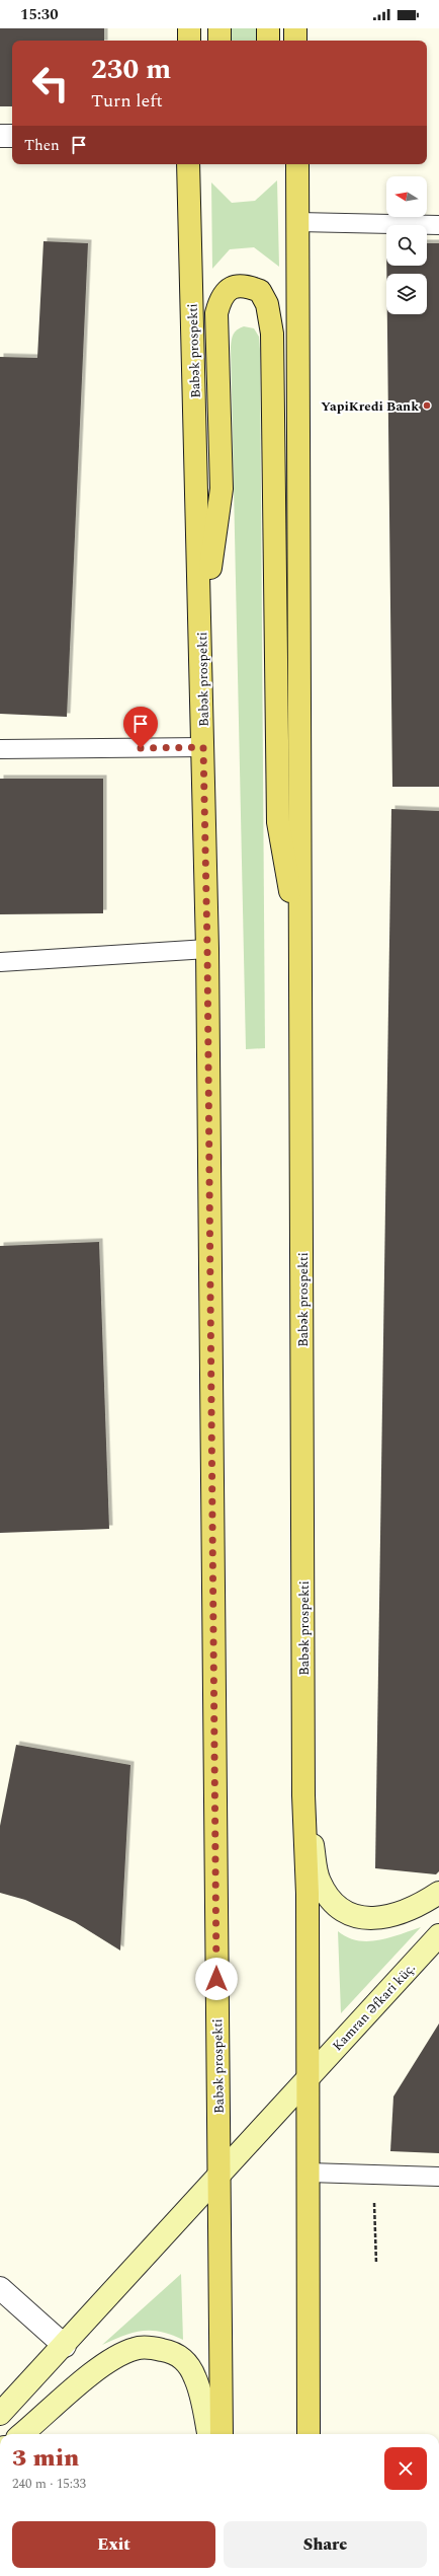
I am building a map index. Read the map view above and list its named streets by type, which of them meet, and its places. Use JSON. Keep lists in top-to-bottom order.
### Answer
{
  "streets": {
    "main road": ["Babək prospekti"],
    "street": ["Kamran Əfkari küç."]
  },
  "crossings": [
    ["Babək prospekti", "Kamran Əfkari küç."]
  ],
  "places": ["YapiKredi Bank"],
  "north": "left",
  "page": {
    "status": "15:30",
    "turn": ["230 m", "Turn left"],
    "then": "Then",
    "heading": ["3 min", "240 m · 15:33"],
    "buttons": ["Exit", "Share"]
  }
}
